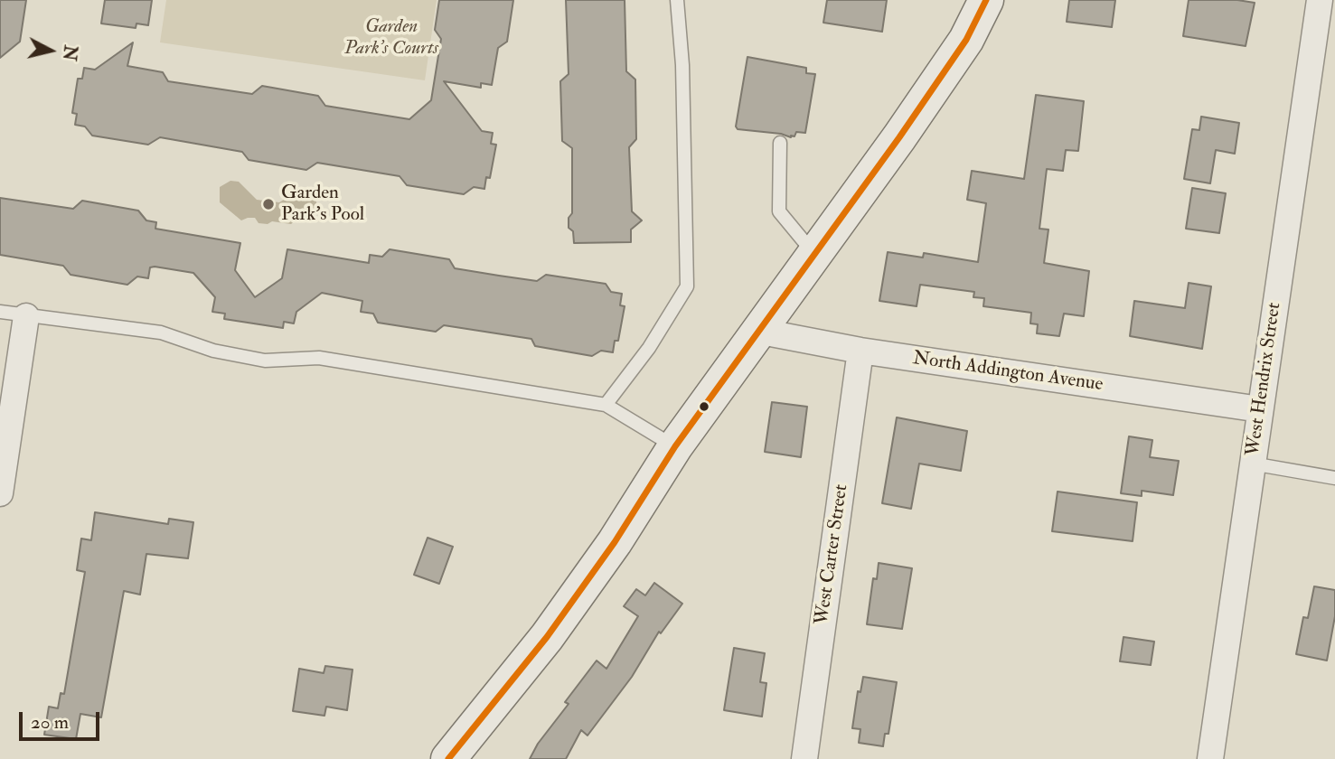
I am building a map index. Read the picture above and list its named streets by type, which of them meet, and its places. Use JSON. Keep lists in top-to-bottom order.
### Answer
{
  "streets": {
    "street": ["North Addington Avenue", "West Hendrix Street", "West Carter Street"]
  },
  "crossings": [
    ["North Addington Avenue", "West Hendrix Street"],
    ["North Addington Avenue", "West Carter Street"]
  ],
  "parks": ["Garden Park's Courts"],
  "places": ["Garden Park's Pool"],
  "scale_bar": "20 m",
  "north": "right"
}
